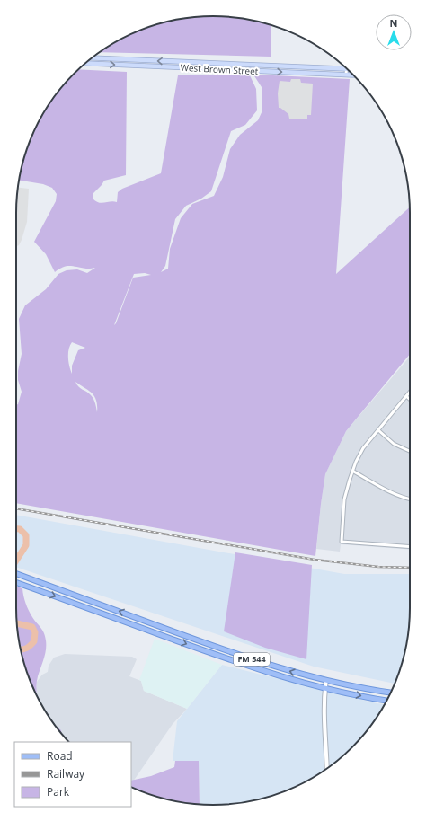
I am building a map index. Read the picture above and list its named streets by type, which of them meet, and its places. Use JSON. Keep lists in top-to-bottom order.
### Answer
{
  "streets": {
    "main road": ["West Brown Street", "FM 544"]
  },
  "legend": ["Road", "Railway", "Park"],
  "north": "top"
}
